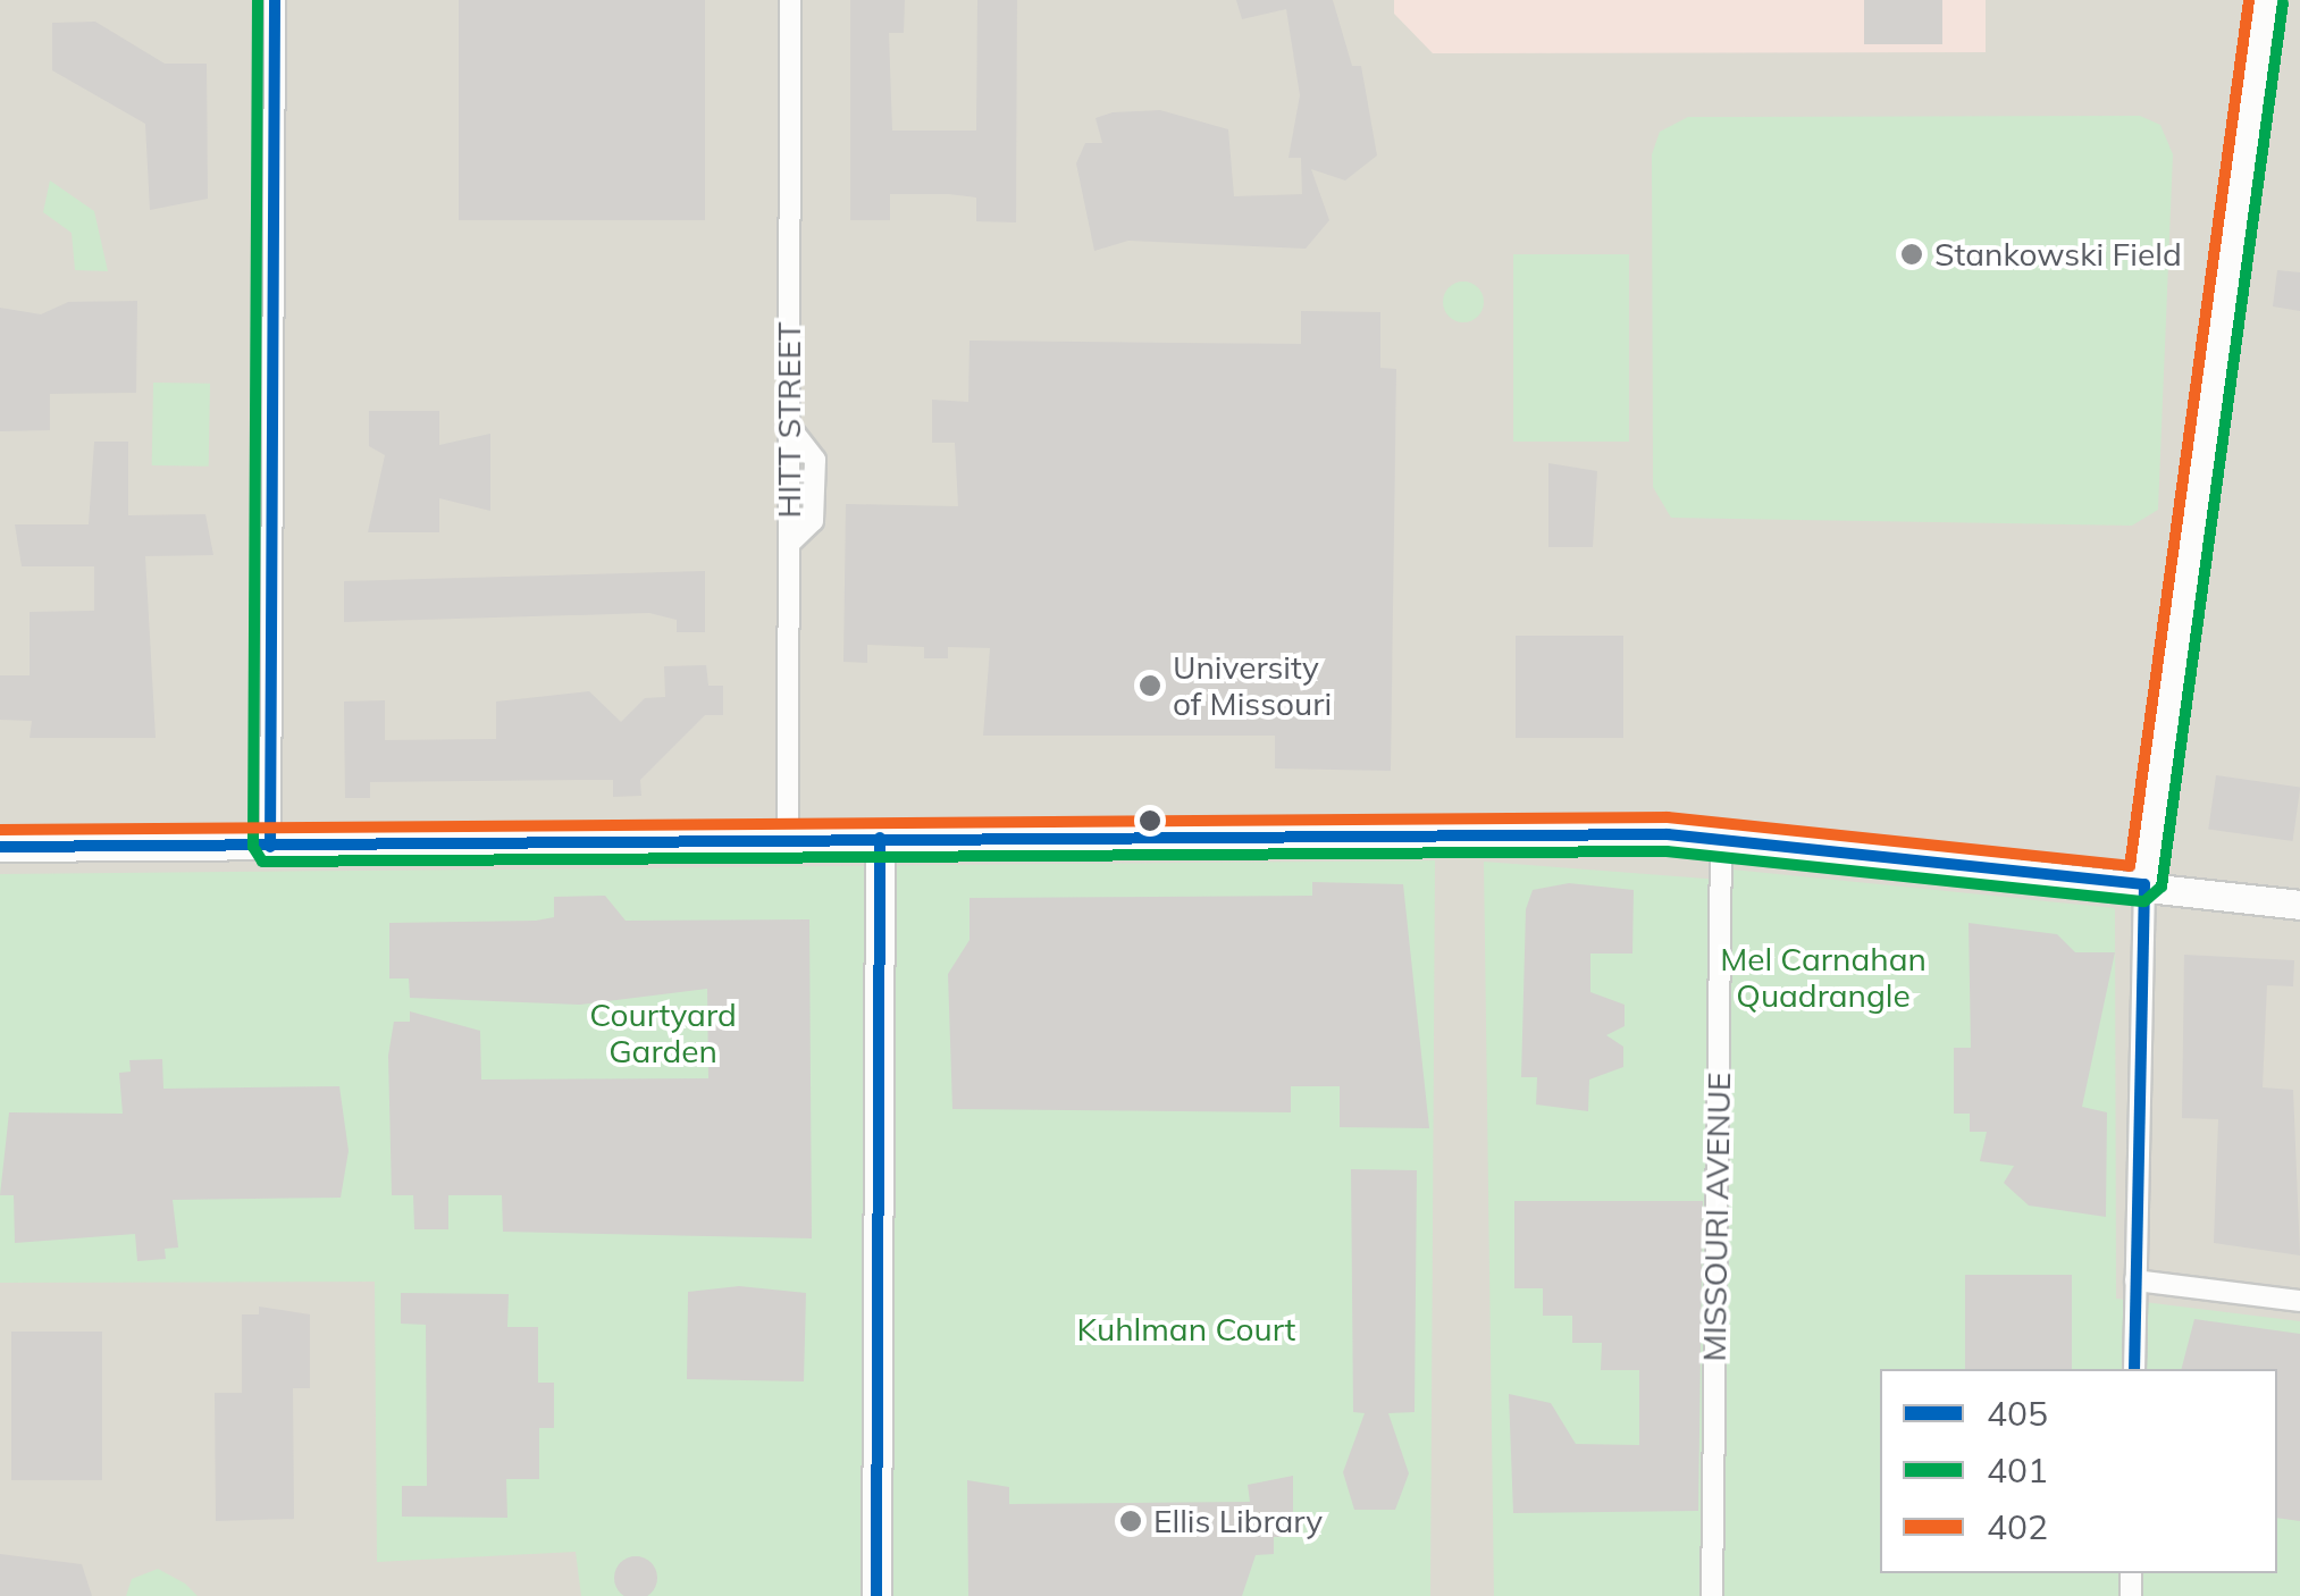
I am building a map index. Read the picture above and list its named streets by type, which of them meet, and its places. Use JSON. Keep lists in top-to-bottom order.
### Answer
{
  "streets": {
    "street": ["HITT STREET", "MISSOURI AVENUE"]
  },
  "parks": ["Mel Carnahan Quadrangle", "Courtyard Garden", "Kuhlman Court"],
  "places": ["Stankowski Field", "University of Missouri", "Ellis Library"],
  "lines": ["transit line 405", "transit line 401", "transit line 402"],
  "legend": ["405", "401", "402"]
}
